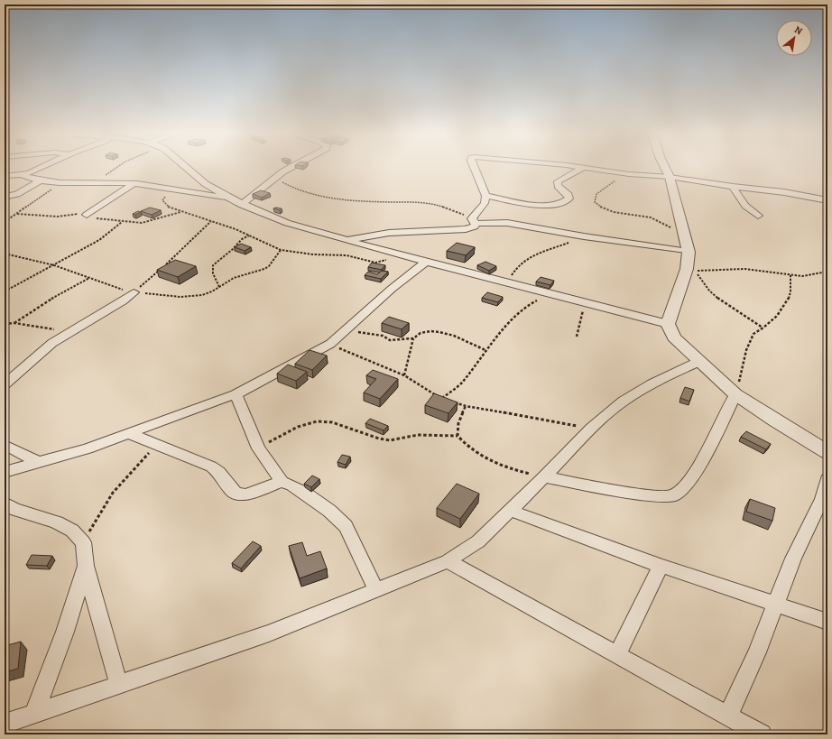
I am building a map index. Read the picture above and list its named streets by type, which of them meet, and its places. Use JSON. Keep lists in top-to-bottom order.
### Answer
{
  "north": "top right"
}
